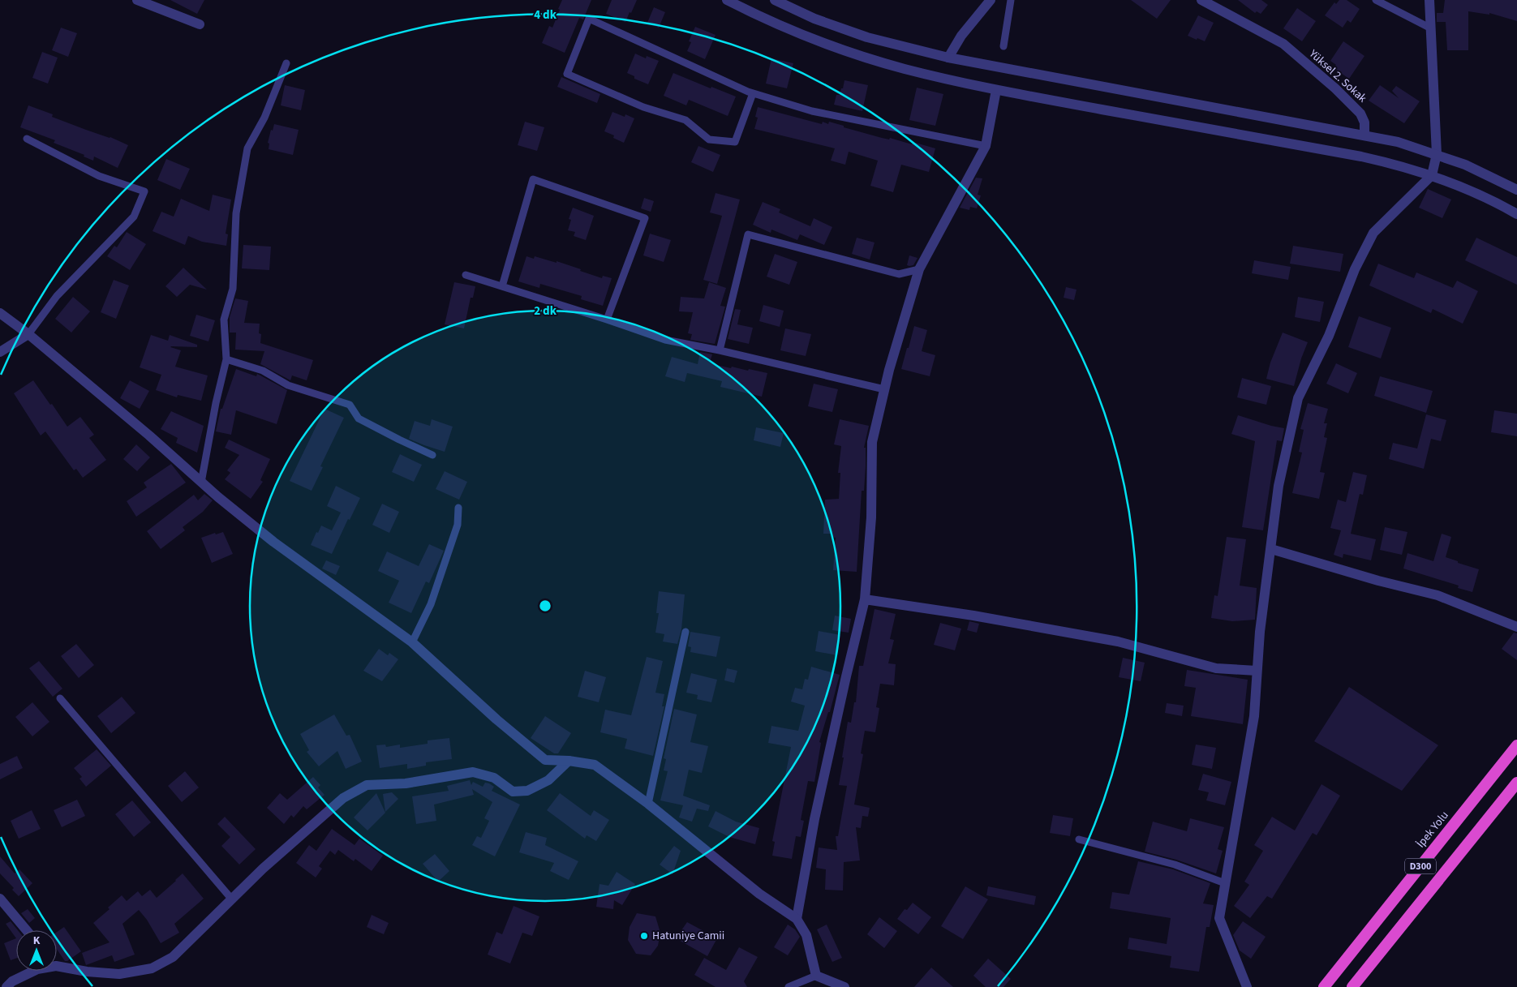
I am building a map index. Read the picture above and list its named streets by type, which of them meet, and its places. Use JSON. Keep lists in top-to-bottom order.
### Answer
{
  "streets": {
    "highway": ["İpek Yolu", "D300"],
    "street": ["Yüksel 2. Sokak"]
  },
  "places": ["Hatuniye Camii"],
  "north": "top",
  "rings": ["4 dk", "2 dk"]
}
